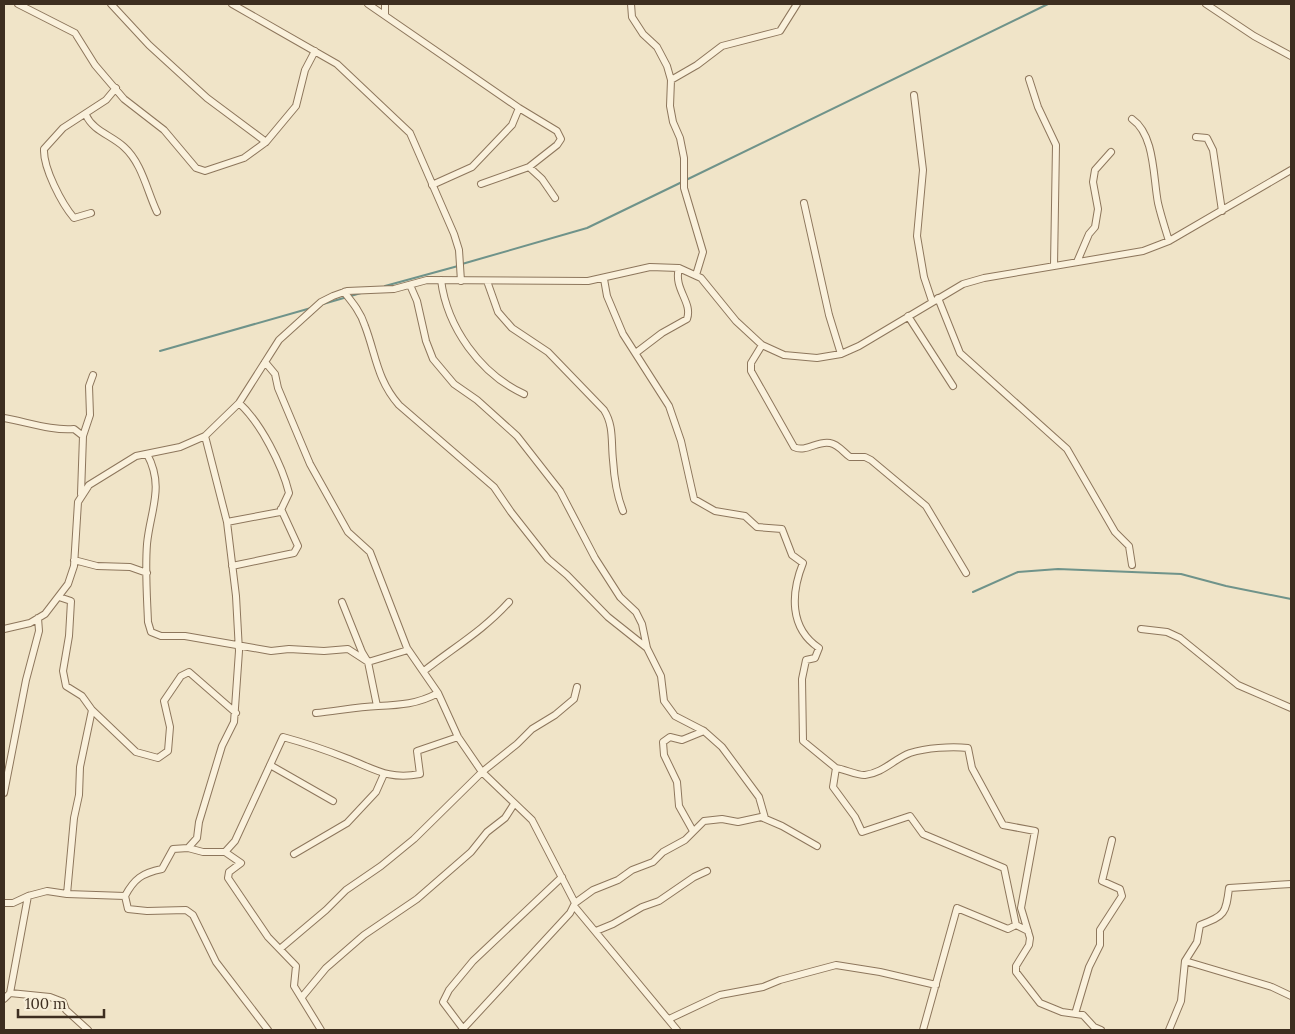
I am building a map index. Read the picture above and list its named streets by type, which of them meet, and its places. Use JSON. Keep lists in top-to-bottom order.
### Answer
{
  "scale_bar": "100 m"
}
